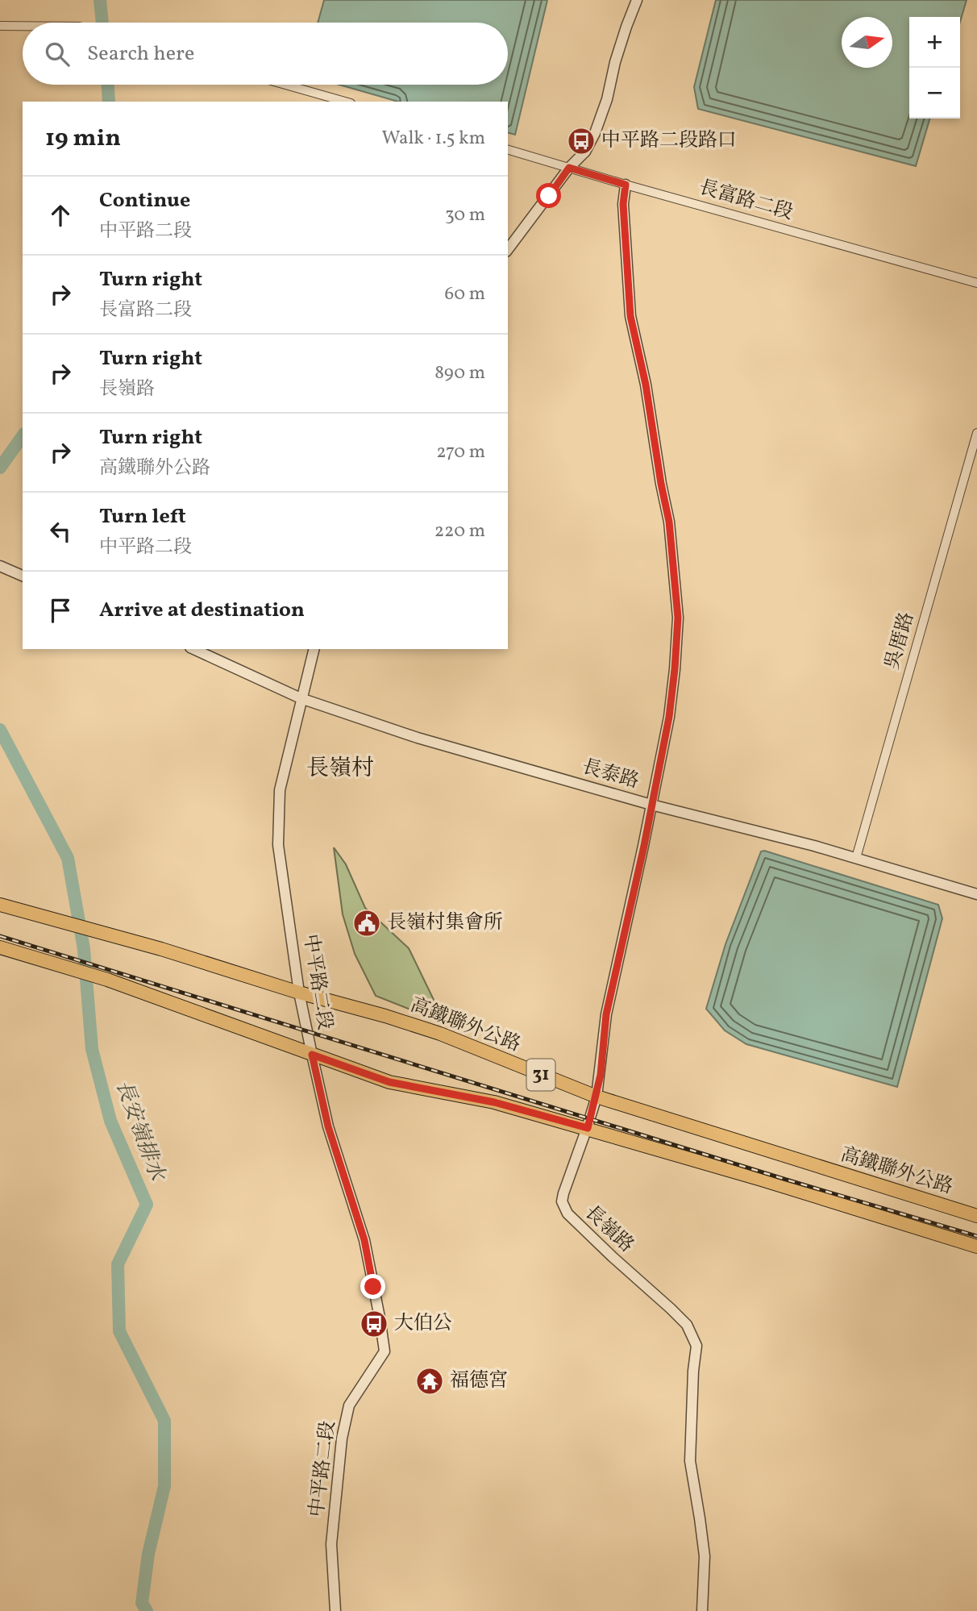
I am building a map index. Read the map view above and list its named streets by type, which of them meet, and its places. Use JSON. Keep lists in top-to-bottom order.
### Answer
{
  "streets": {
    "main road": ["高鐵聯外公路", "31"],
    "street": [
      "長富路二段",
      "吳厝路",
      "長泰路",
      "中平路二段",
      "長嶺路"
    ]
  },
  "crossings": [
    ["長富路二段", "長嶺路"],
    ["吳厝路", "長泰路"],
    ["長泰路", "中平路二段"],
    ["長泰路", "長嶺路"],
    ["中平路二段", "高鐵聯外公路"],
    ["中平路二段", "31"],
    ["高鐵聯外公路", "長嶺路"],
    ["31", "長嶺路"]
  ],
  "districts": ["長嶺村"],
  "water": ["長安嶺排水"],
  "places": {
    "bus stop": ["中平路二段路口", "大伯公"],
    "public building": ["長嶺村集會所"],
    "temple": ["福德宮"]
  },
  "north": "right",
  "page": {
    "map_buttons": ["+", "−"],
    "search": "Search here",
    "heading": ["19 min", "Walk · 1.5 km"],
    "list": [
      ["Continue", "中平路二段", "30 m"],
      ["Turn right", "長富路二段", "60 m"],
      ["Turn right", "長嶺路", "890 m"],
      ["Turn right", "高鐵聯外公路", "270 m"],
      ["Turn left", "中平路二段", "220 m"],
      "Arrive at destination"
    ]
  }
}
